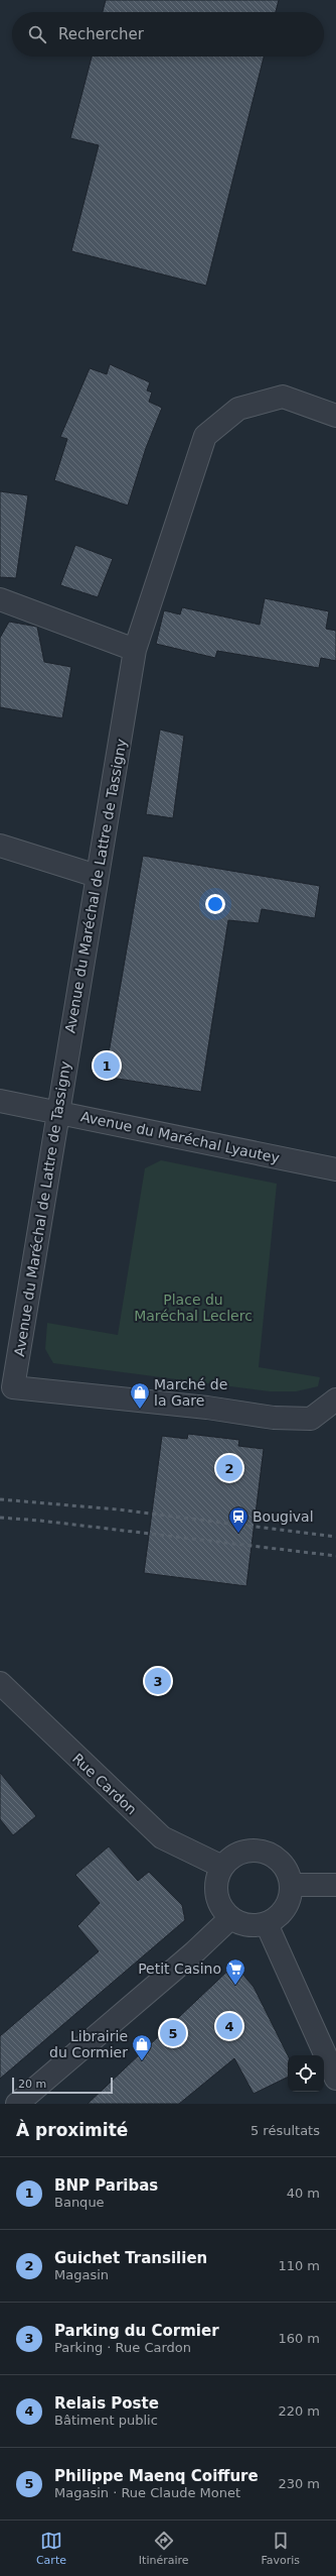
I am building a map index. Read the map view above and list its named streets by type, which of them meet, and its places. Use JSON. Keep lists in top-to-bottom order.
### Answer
{
  "streets": {
    "street": ["Avenue du Maréchal de Lattre de Tassigny", "Avenue du Maréchal Lyautey", "Rue Cardon"]
  },
  "crossings": [
    ["Avenue du Maréchal de Lattre de Tassigny", "Avenue du Maréchal Lyautey"]
  ],
  "parks": ["Place du Maréchal Leclerc"],
  "places": {
    "shop": ["Marché de la Gare", "Librairie du Cormier"],
    "station": ["Bougival"],
    "supermarket": ["Petit Casino"]
  },
  "scale_bar": "20 m",
  "page": {
    "search": "Rechercher",
    "pins": [
      "1",
      "2",
      "3",
      "4",
      "5"
    ],
    "scale": "20 m",
    "heading": ["À proximité", "5 résultats"],
    "list": [
      {
        "mark": "1",
        "name": "BNP Paribas",
        "note": "Banque",
        "value": "40 m"
      },
      {
        "mark": "2",
        "name": "Guichet Transilien",
        "note": "Magasin",
        "value": "110 m"
      },
      {
        "mark": "3",
        "name": "Parking du Cormier",
        "note": "Parking · Rue Cardon",
        "value": "160 m"
      },
      {
        "mark": "4",
        "name": "Relais Poste",
        "note": "Bâtiment public",
        "value": "220 m"
      },
      {
        "mark": "5",
        "name": "Philippe Maenq Coiffure",
        "note": "Magasin · Rue Claude Monet",
        "value": "230 m"
      }
    ],
    "nav": ["Carte", "Itinéraire", "Favoris"]
  }
}
